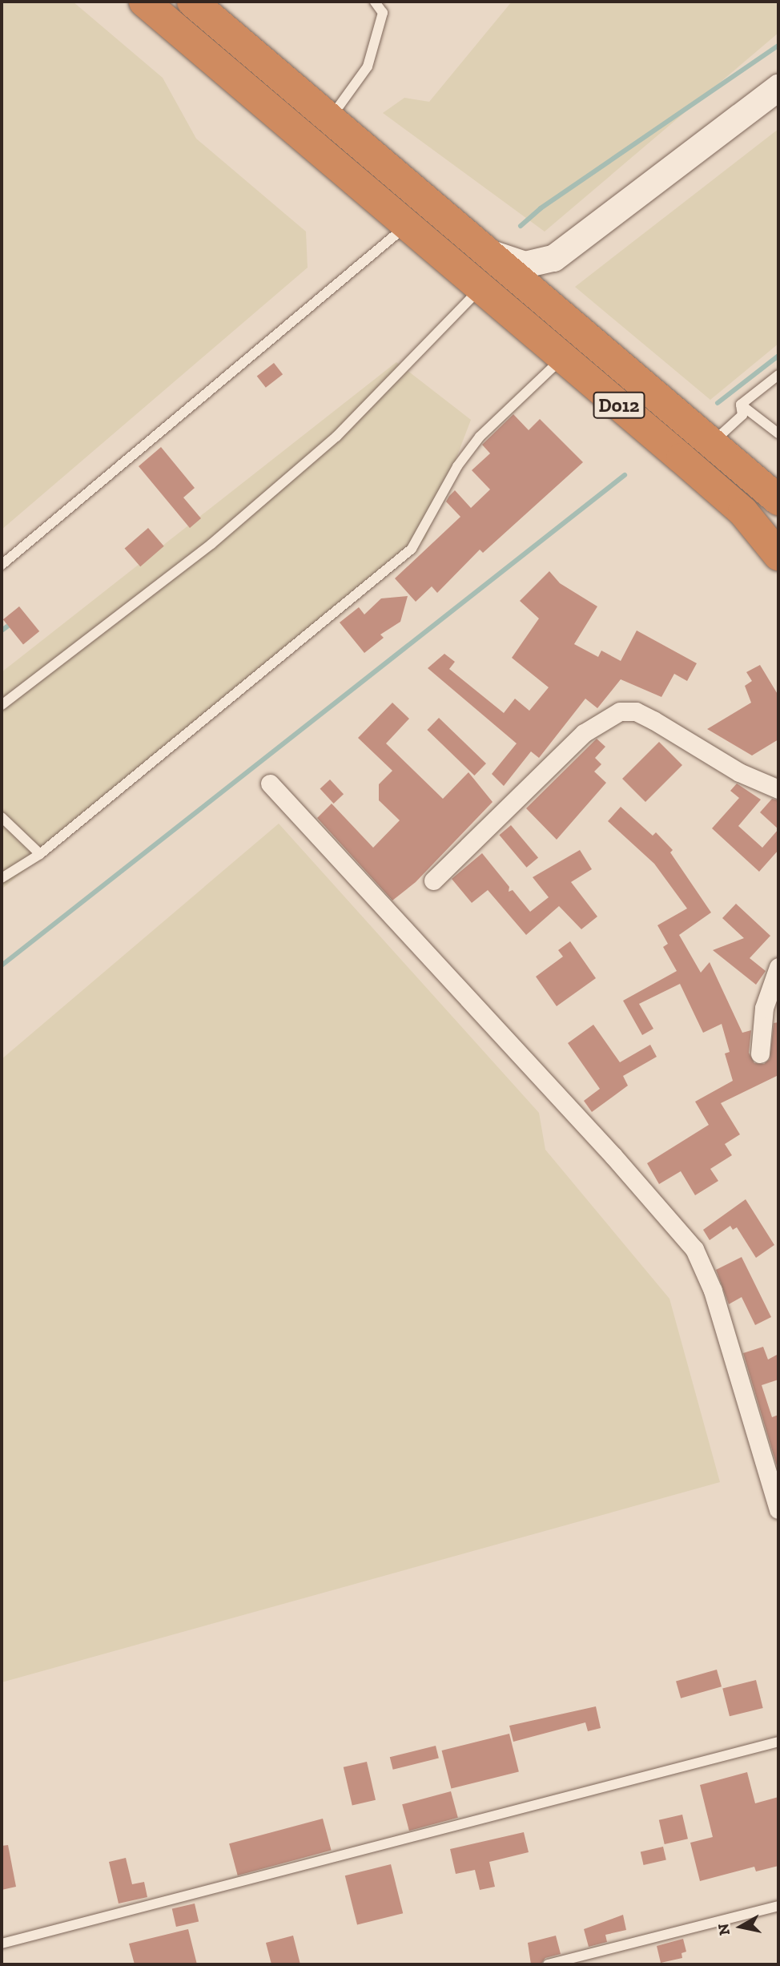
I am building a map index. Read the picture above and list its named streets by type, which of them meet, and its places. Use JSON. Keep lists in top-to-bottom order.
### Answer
{
  "streets": {
    "highway": ["D012"]
  },
  "north": "left"
}
